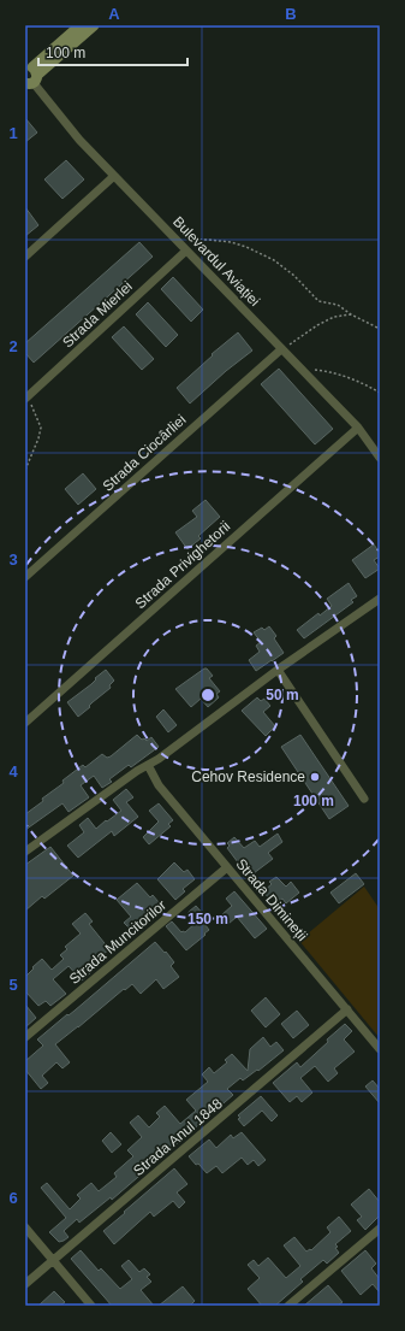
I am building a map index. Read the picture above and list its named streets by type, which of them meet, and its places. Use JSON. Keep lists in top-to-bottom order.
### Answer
{
  "streets": {
    "street": [
      "Bulevardul Aviației",
      "Strada Mierlei",
      "Strada Ciocârliei",
      "Strada Privighetorii",
      "Strada Dimineții",
      "Strada Muncitorilor",
      "Strada Anul 1848"
    ]
  },
  "crossings": [
    ["Bulevardul Aviației", "Strada Mierlei"],
    ["Bulevardul Aviației", "Strada Ciocârliei"],
    ["Bulevardul Aviației", "Strada Privighetorii"],
    ["Strada Dimineții", "Strada Muncitorilor"],
    ["Strada Dimineții", "Strada Anul 1848"]
  ],
  "places": ["Cehov Residence"],
  "scale_bar": "100 m",
  "grid": {
    "columns": ["A", "B"],
    "rows": [
      "1",
      "2",
      "3",
      "4",
      "5",
      "6"
    ]
  },
  "rings": ["50 m", "100 m", "150 m"]
}
